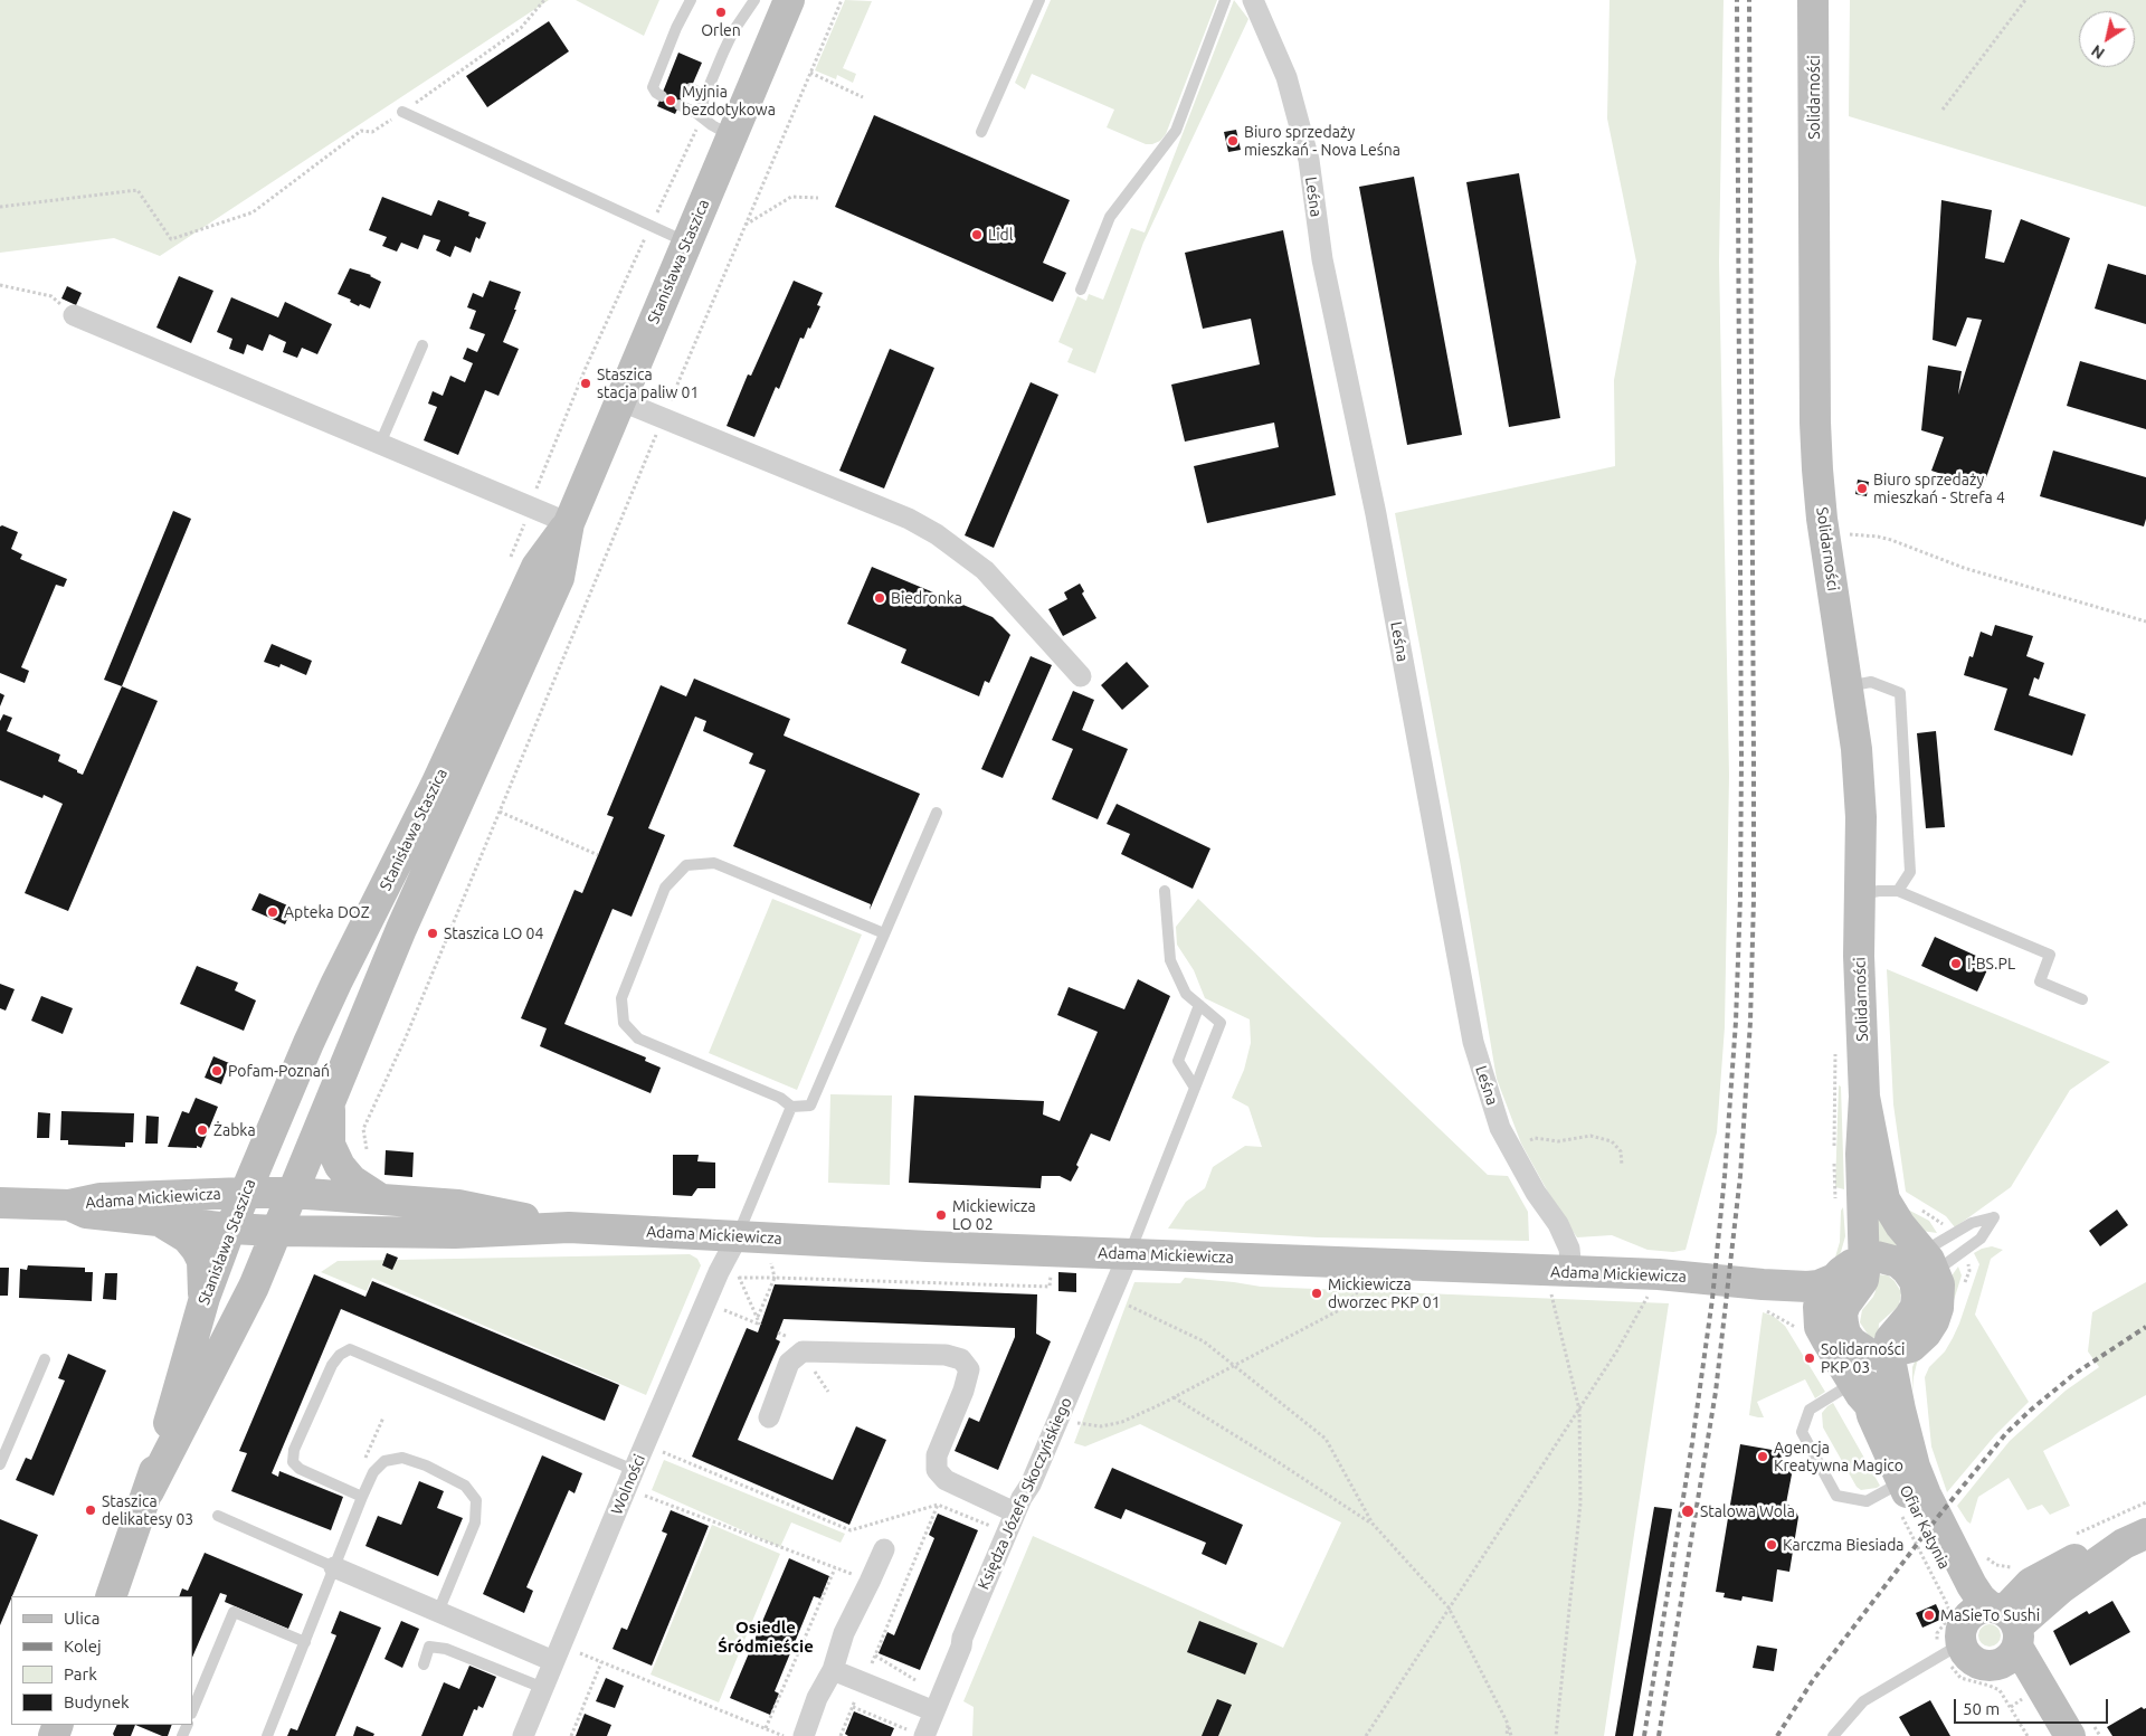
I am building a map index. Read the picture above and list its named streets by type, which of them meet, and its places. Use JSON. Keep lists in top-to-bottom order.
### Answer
{
  "streets": {
    "street": [
      "Solidarności",
      "Leśna",
      "Stanisława Staszica",
      "Adama Mickiewicza",
      "Wolności",
      "Księdza Józefa Skoczyńskiego",
      "Ofiar Katynia"
    ]
  },
  "crossings": [
    ["Solidarności", "Adama Mickiewicza"],
    ["Solidarności", "Ofiar Katynia"],
    ["Leśna", "Adama Mickiewicza"],
    ["Stanisława Staszica", "Adama Mickiewicza"],
    ["Adama Mickiewicza", "Wolności"],
    ["Adama Mickiewicza", "Księdza Józefa Skoczyńskiego"],
    ["Adama Mickiewicza", "Ofiar Katynia"]
  ],
  "districts": ["Osiedle Śródmieście"],
  "places": [
    "Orlen",
    "Myjnia bezdotykowa",
    "Biuro sprzedaży mieszkań - Nova Leśna",
    "Lidl",
    "Staszica stacja paliw 01",
    "Biuro sprzedaży mieszkań - Strefa 4",
    "Biedronka",
    "Apteka DOZ",
    "Staszica LO 04",
    "I-BS.PL",
    "Pofam-Poznań",
    "Żabka",
    "Mickiewicza LO 02",
    "Mickiewicza dworzec PKP 01",
    "Solidarności PKP 03",
    "Agencja Kreatywna Magico",
    "Staszica delikatesy 03",
    "Stalowa Wola",
    "Karczma Biesiada",
    "MaSieTo Sushi"
  ],
  "legend": [
    "Ulica",
    "Kolej",
    "Park",
    "Budynek"
  ],
  "scale_bar": "50 m",
  "north": "bottom left"
}
